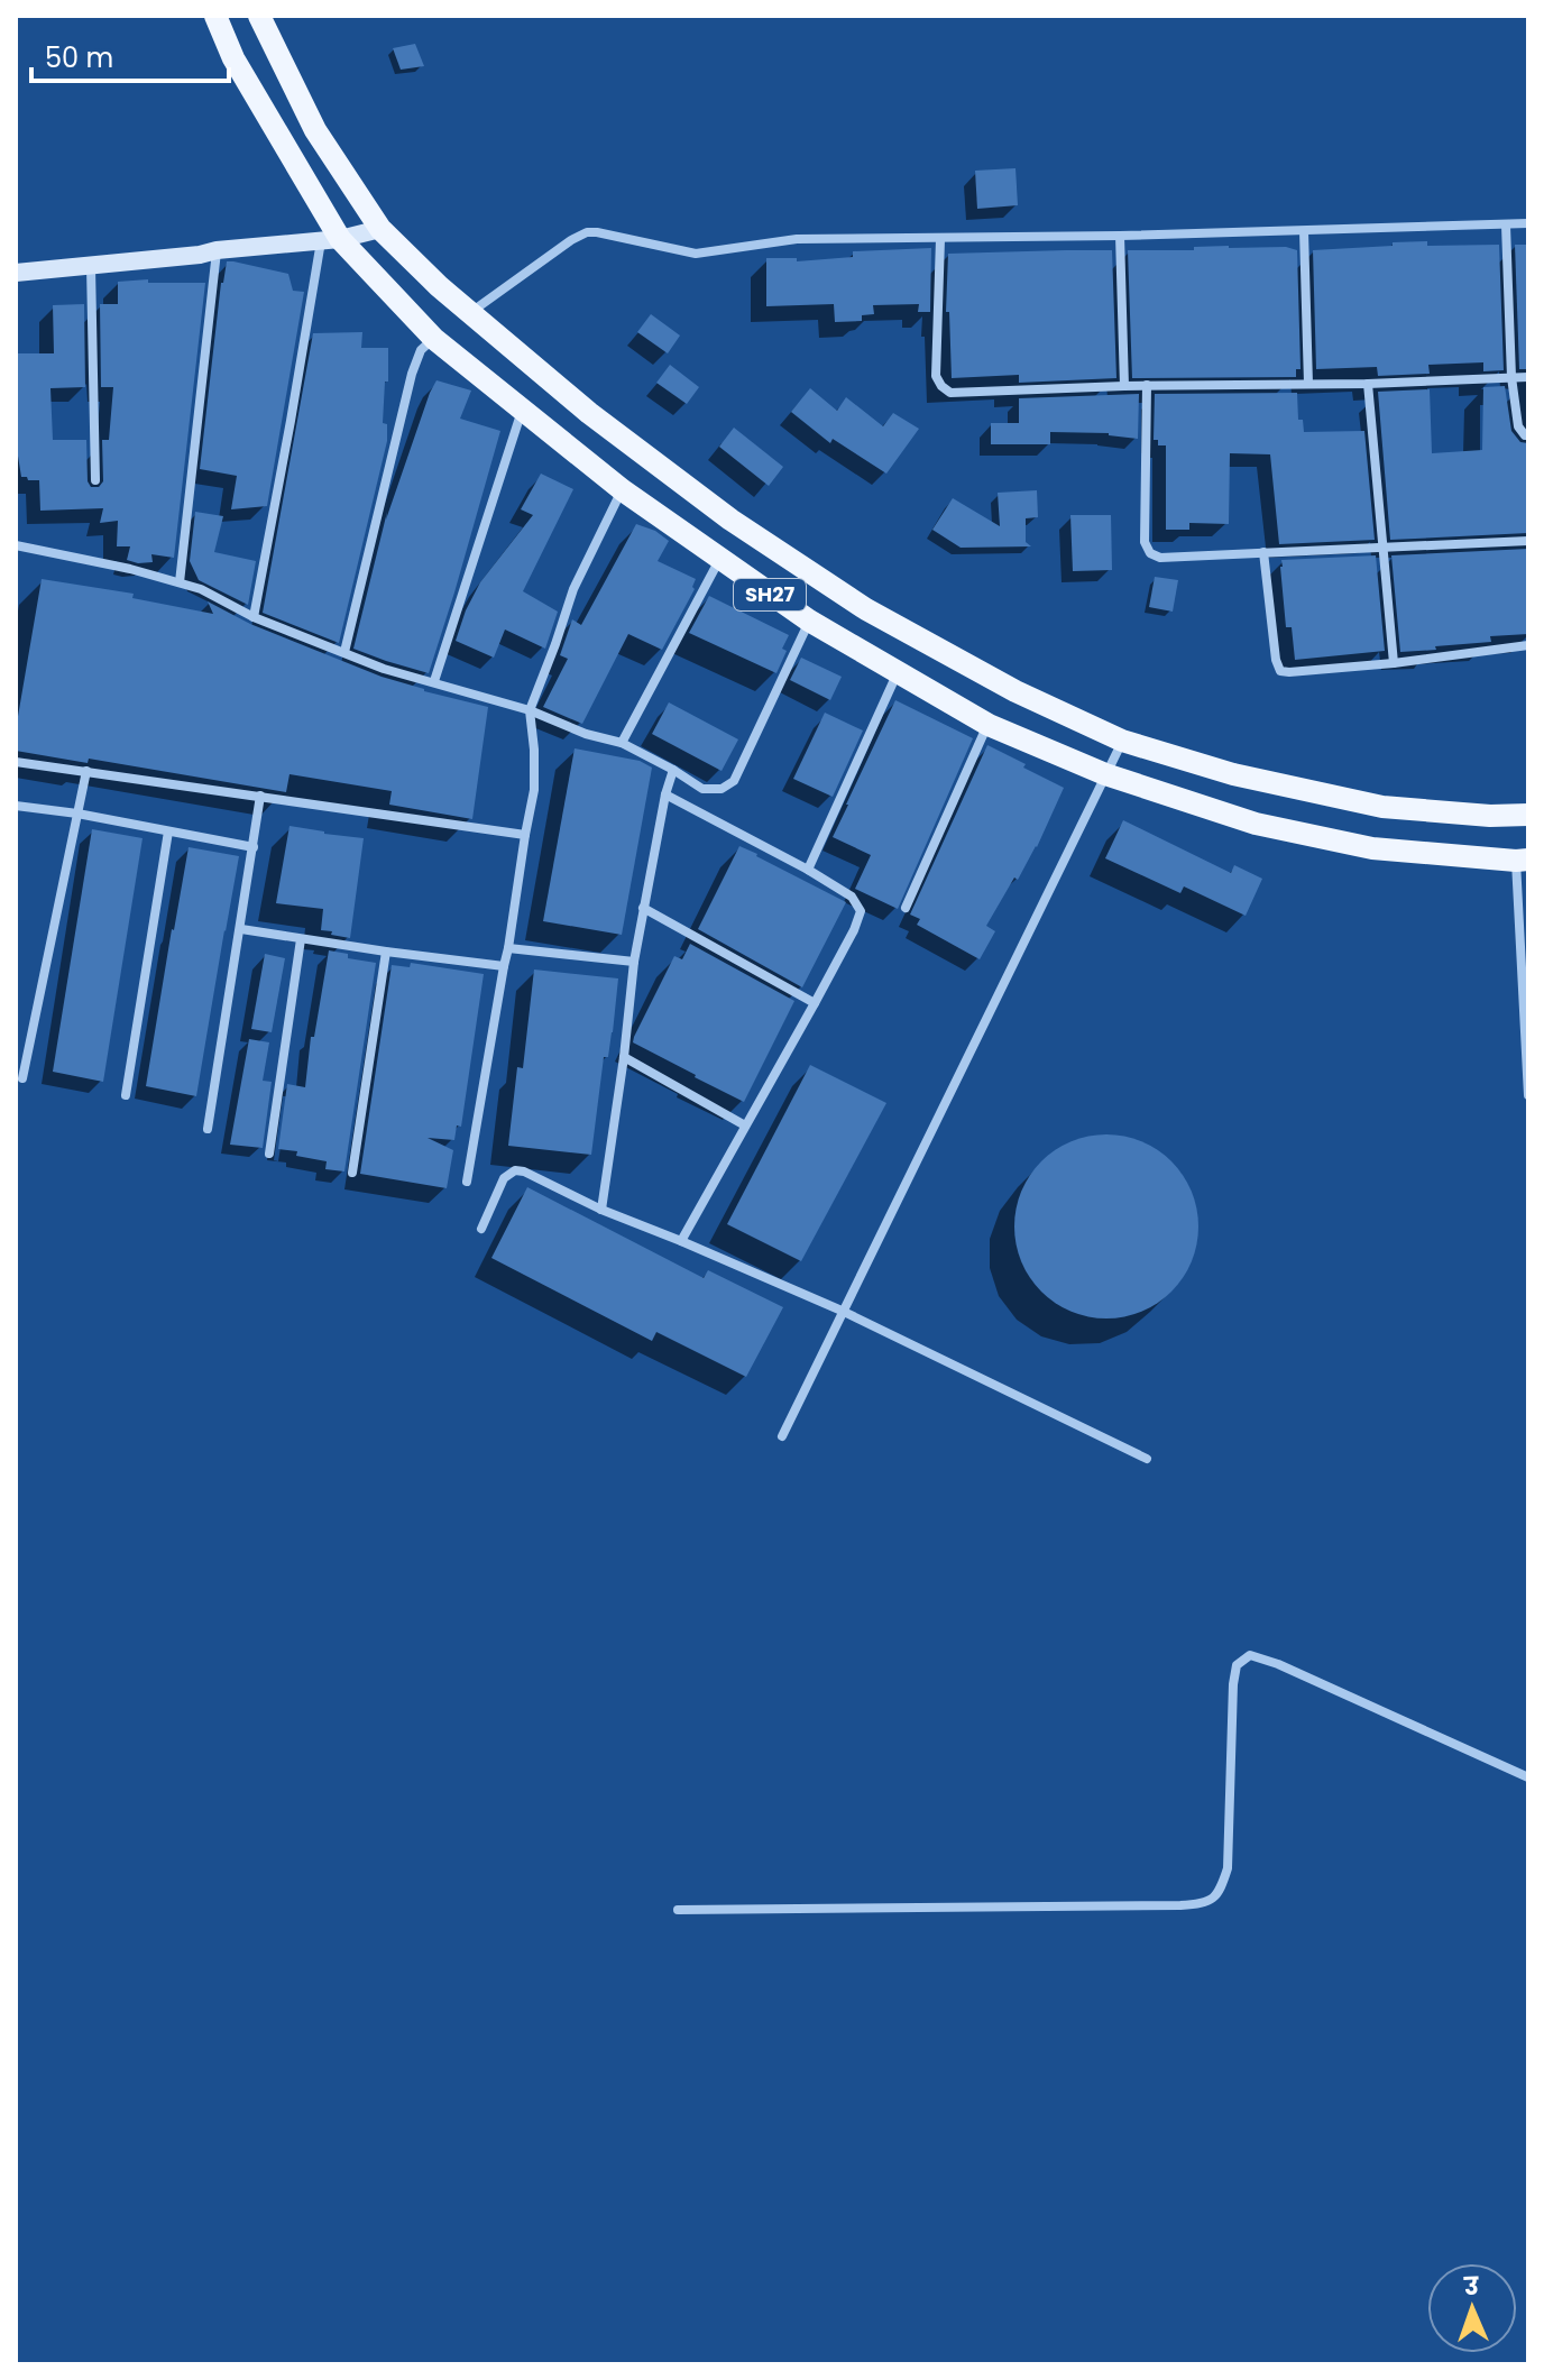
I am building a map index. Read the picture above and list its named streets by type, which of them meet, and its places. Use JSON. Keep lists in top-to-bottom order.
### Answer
{
  "streets": {
    "main road": ["SH27"]
  },
  "scale_bar": "50 m",
  "north": "top"
}
